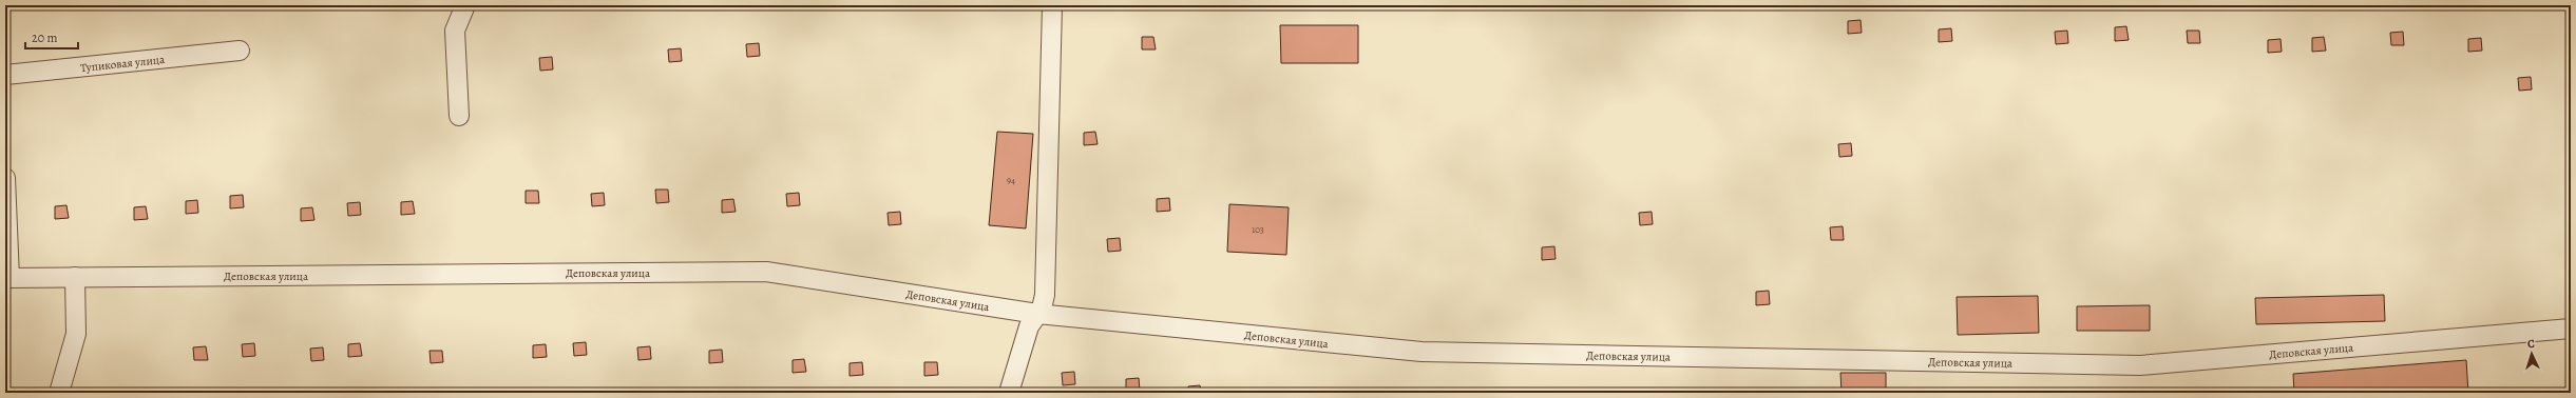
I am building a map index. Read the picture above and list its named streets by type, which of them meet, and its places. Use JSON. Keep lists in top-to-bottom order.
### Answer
{
  "streets": {
    "street": ["Тупиковая улица", "Деповская улица"]
  },
  "house_numbers": ["94", "103"],
  "scale_bar": "20 m",
  "north": "top"
}
